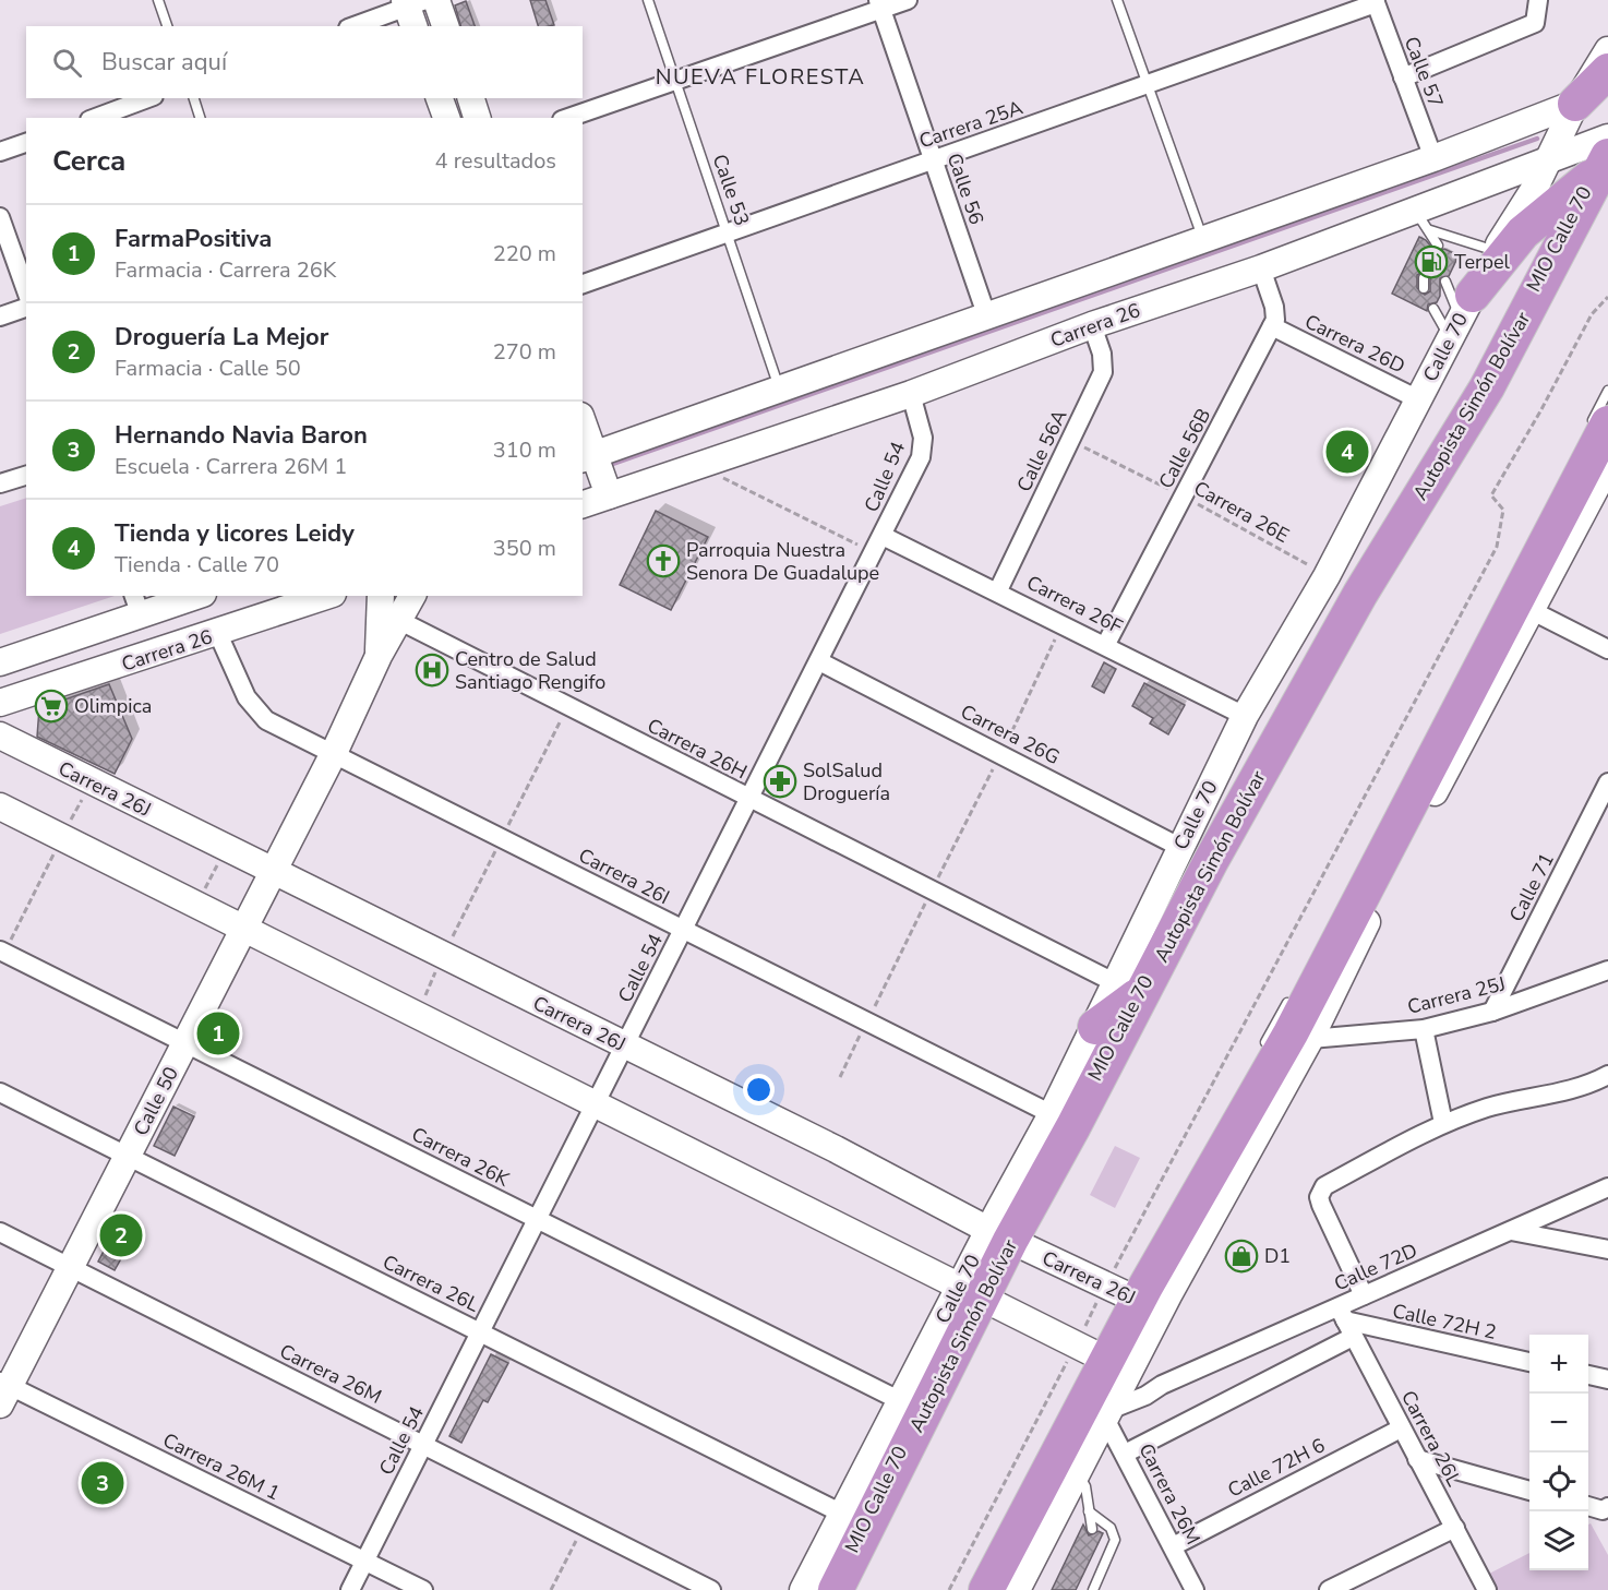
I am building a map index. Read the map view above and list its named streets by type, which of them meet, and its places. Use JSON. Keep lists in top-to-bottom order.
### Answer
{
  "streets": {
    "highway": ["Autopista Simón Bolívar"],
    "street": [
      "Calle 57",
      "Carrera 25A",
      "Calle 56",
      "Carrera 26",
      "Carrera 26D",
      "Calle 70",
      "Calle 56B",
      "Calle 56A",
      "Calle 54",
      "Carrera 26F",
      "Carrera 26G",
      "Carrera 26H",
      "Carrera 26J",
      "Carrera 26I",
      "Calle 71",
      "Carrera 25J",
      "Calle 50",
      "Carrera 26K",
      "Calle 72D",
      "Carrera 26L",
      "Calle 72H 2",
      "Carrera 26M",
      "Carrera 26M 1",
      "Calle 72H 6"
    ],
    "lane": ["Calle 53"],
    "path": ["Carrera 26E"]
  },
  "crossings": [
    ["Calle 57", "Carrera 25A"],
    ["Carrera 25A", "Calle 56"],
    ["Carrera 25A", "Calle 53"],
    ["Carrera 26", "Calle 70"],
    ["Carrera 26", "Autopista Simón Bolívar"],
    ["Carrera 26", "Calle 56A"],
    ["Carrera 26", "Calle 54"],
    ["Carrera 26", "Carrera 26I"],
    ["Carrera 26D", "Calle 70"],
    ["Carrera 26D", "Calle 56B"],
    ["Calle 70", "Autopista Simón Bolívar"],
    ["Calle 70", "Carrera 26E"],
    ["Calle 70", "Carrera 26F"],
    ["Calle 70", "Carrera 26G"],
    ["Calle 70", "Carrera 26H"],
    ["Calle 70", "Carrera 26K"],
    ["Calle 70", "Carrera 26L"],
    ["Autopista Simón Bolívar", "Carrera 26H"],
    ["Autopista Simón Bolívar", "Carrera 26J"],
    ["Autopista Simón Bolívar", "Carrera 26I"],
    ["Calle 56B", "Carrera 26E"],
    ["Calle 56B", "Carrera 26F"],
    ["Calle 56A", "Carrera 26E"],
    ["Calle 56A", "Carrera 26F"],
    ["Calle 54", "Carrera 26F"],
    ["Calle 54", "Carrera 26G"],
    ["Calle 54", "Carrera 26H"],
    ["Calle 54", "Carrera 26J"],
    ["Calle 54", "Carrera 26I"],
    ["Calle 54", "Carrera 26K"],
    ["Calle 54", "Carrera 26L"],
    ["Calle 54", "Carrera 26M"],
    ["Calle 54", "Carrera 26M 1"],
    ["Carrera 26H", "Calle 50"],
    ["Carrera 26J", "Calle 50"],
    ["Carrera 26I", "Calle 50"],
    ["Calle 71", "Carrera 25J"],
    ["Calle 50", "Carrera 26K"],
    ["Calle 50", "Carrera 26L"],
    ["Calle 50", "Carrera 26M"],
    ["Calle 50", "Carrera 26M 1"],
    ["Calle 72D", "Carrera 26L"],
    ["Calle 72D", "Calle 72H 2"],
    ["Calle 72D", "Carrera 26M"],
    ["Carrera 26L", "Calle 72H 2"],
    ["Carrera 26L", "Calle 72H 6"],
    ["Carrera 26M", "Calle 72H 6"]
  ],
  "districts": ["NUEVA FLORESTA"],
  "places": {
    "fuel station": ["Terpel"],
    "church": ["Parroquia Nuestra Senora De Guadalupe"],
    "hospital": ["Centro de Salud Santiago Rengifo"],
    "supermarket": ["Olimpica"],
    "pharmacy": ["SolSalud Droguería"],
    "shop": ["D1"]
  },
  "page": {
    "search": "Buscar aquí",
    "heading": ["Cerca", "4 resultados"],
    "list": [
      {
        "mark": "1",
        "name": "FarmaPositiva",
        "note": "Farmacia · Carrera 26K",
        "value": "220 m"
      },
      {
        "mark": "2",
        "name": "Droguería La Mejor",
        "note": "Farmacia · Calle 50",
        "value": "270 m"
      },
      {
        "mark": "3",
        "name": "Hernando Navia Baron",
        "note": "Escuela · Carrera 26M 1",
        "value": "310 m"
      },
      {
        "mark": "4",
        "name": "Tienda y licores Leidy",
        "note": "Tienda · Calle 70",
        "value": "350 m"
      }
    ],
    "pins": [
      "4",
      "1",
      "2",
      "3"
    ],
    "map_buttons": ["+", "−"]
  }
}
